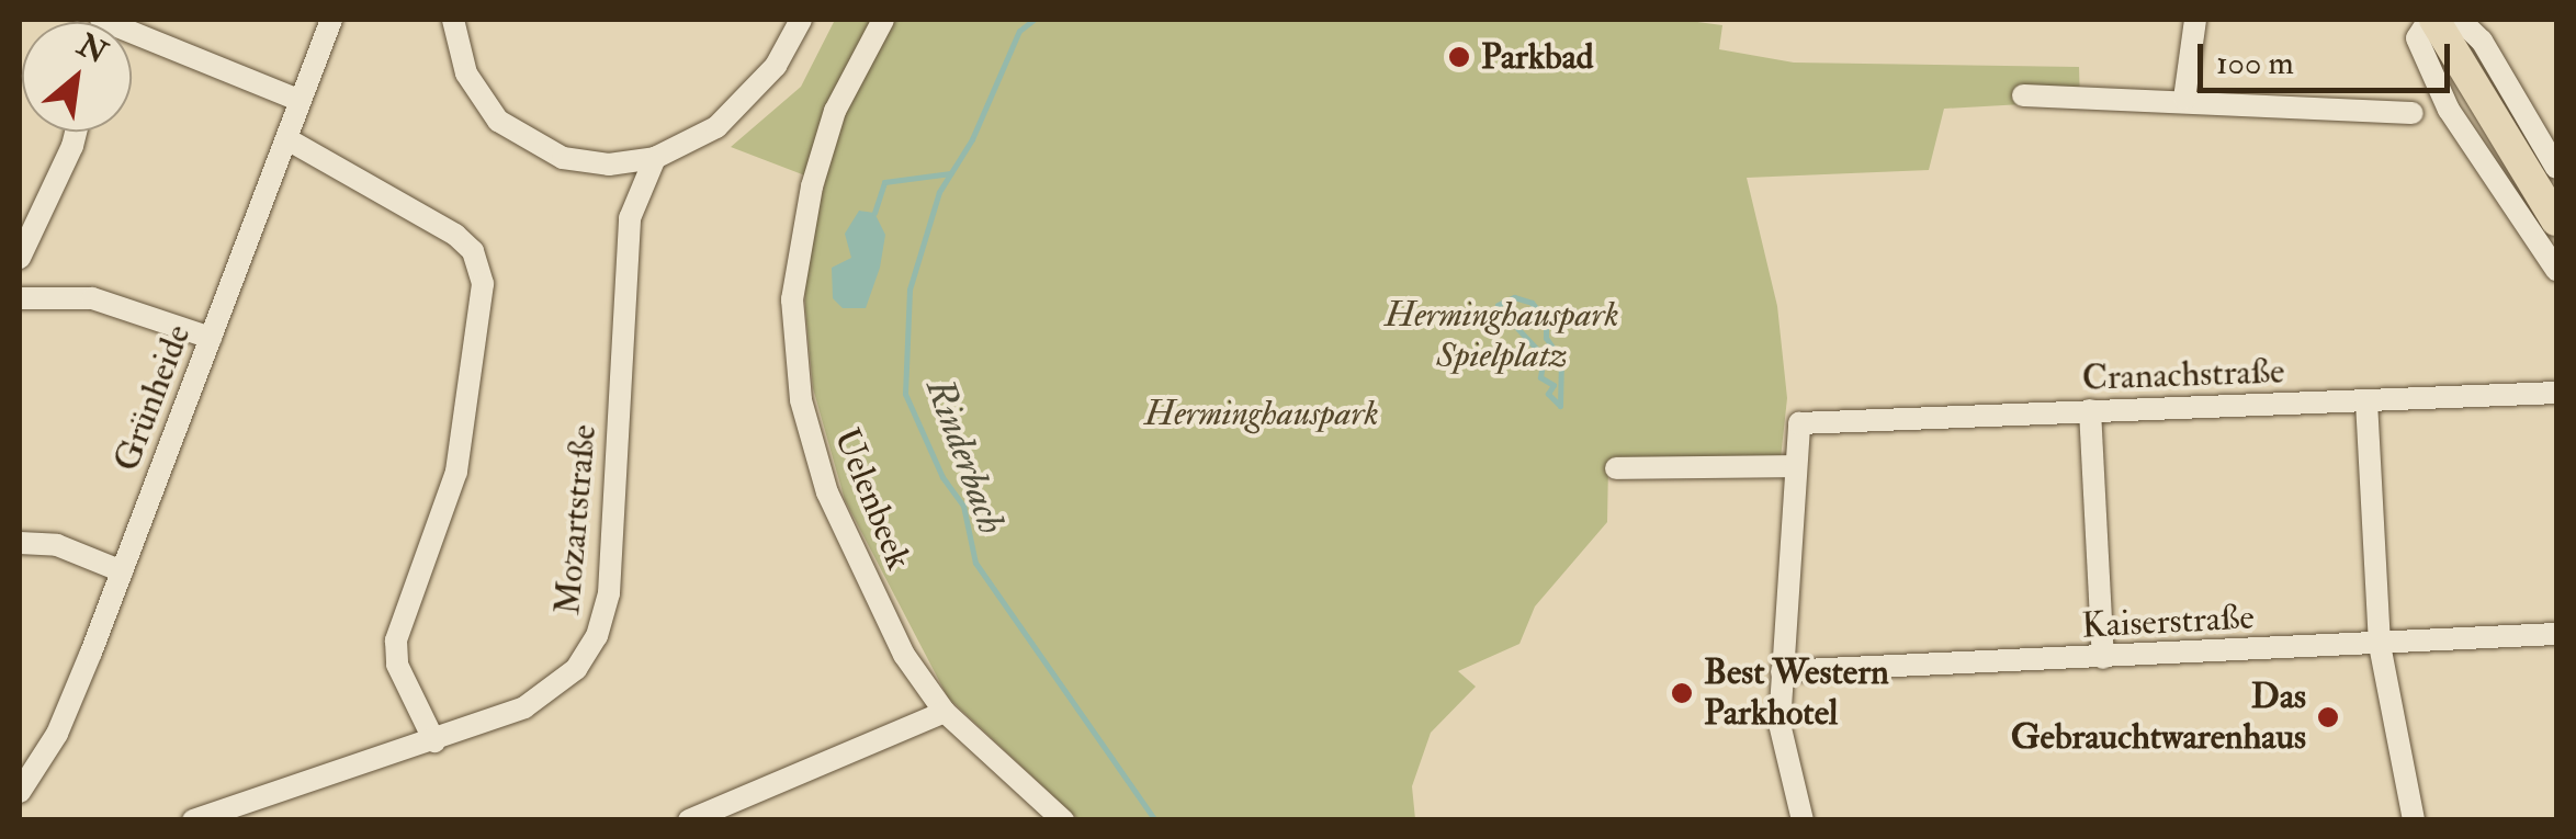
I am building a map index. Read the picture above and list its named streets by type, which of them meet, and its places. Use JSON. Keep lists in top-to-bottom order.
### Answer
{
  "streets": {
    "street": [
      "Cranachstraße",
      "Grünheide",
      "Uelenbeek",
      "Mozartstraße",
      "Kaiserstraße"
    ]
  },
  "water": ["Rinderbach"],
  "parks": ["Herminghauspark Spielplatz", "Herminghauspark"],
  "places": ["Parkbad", "Best Western Parkhotel", "Das Gebrauchtwarenhaus"],
  "scale_bar": "100 m",
  "north": "top right"
}
